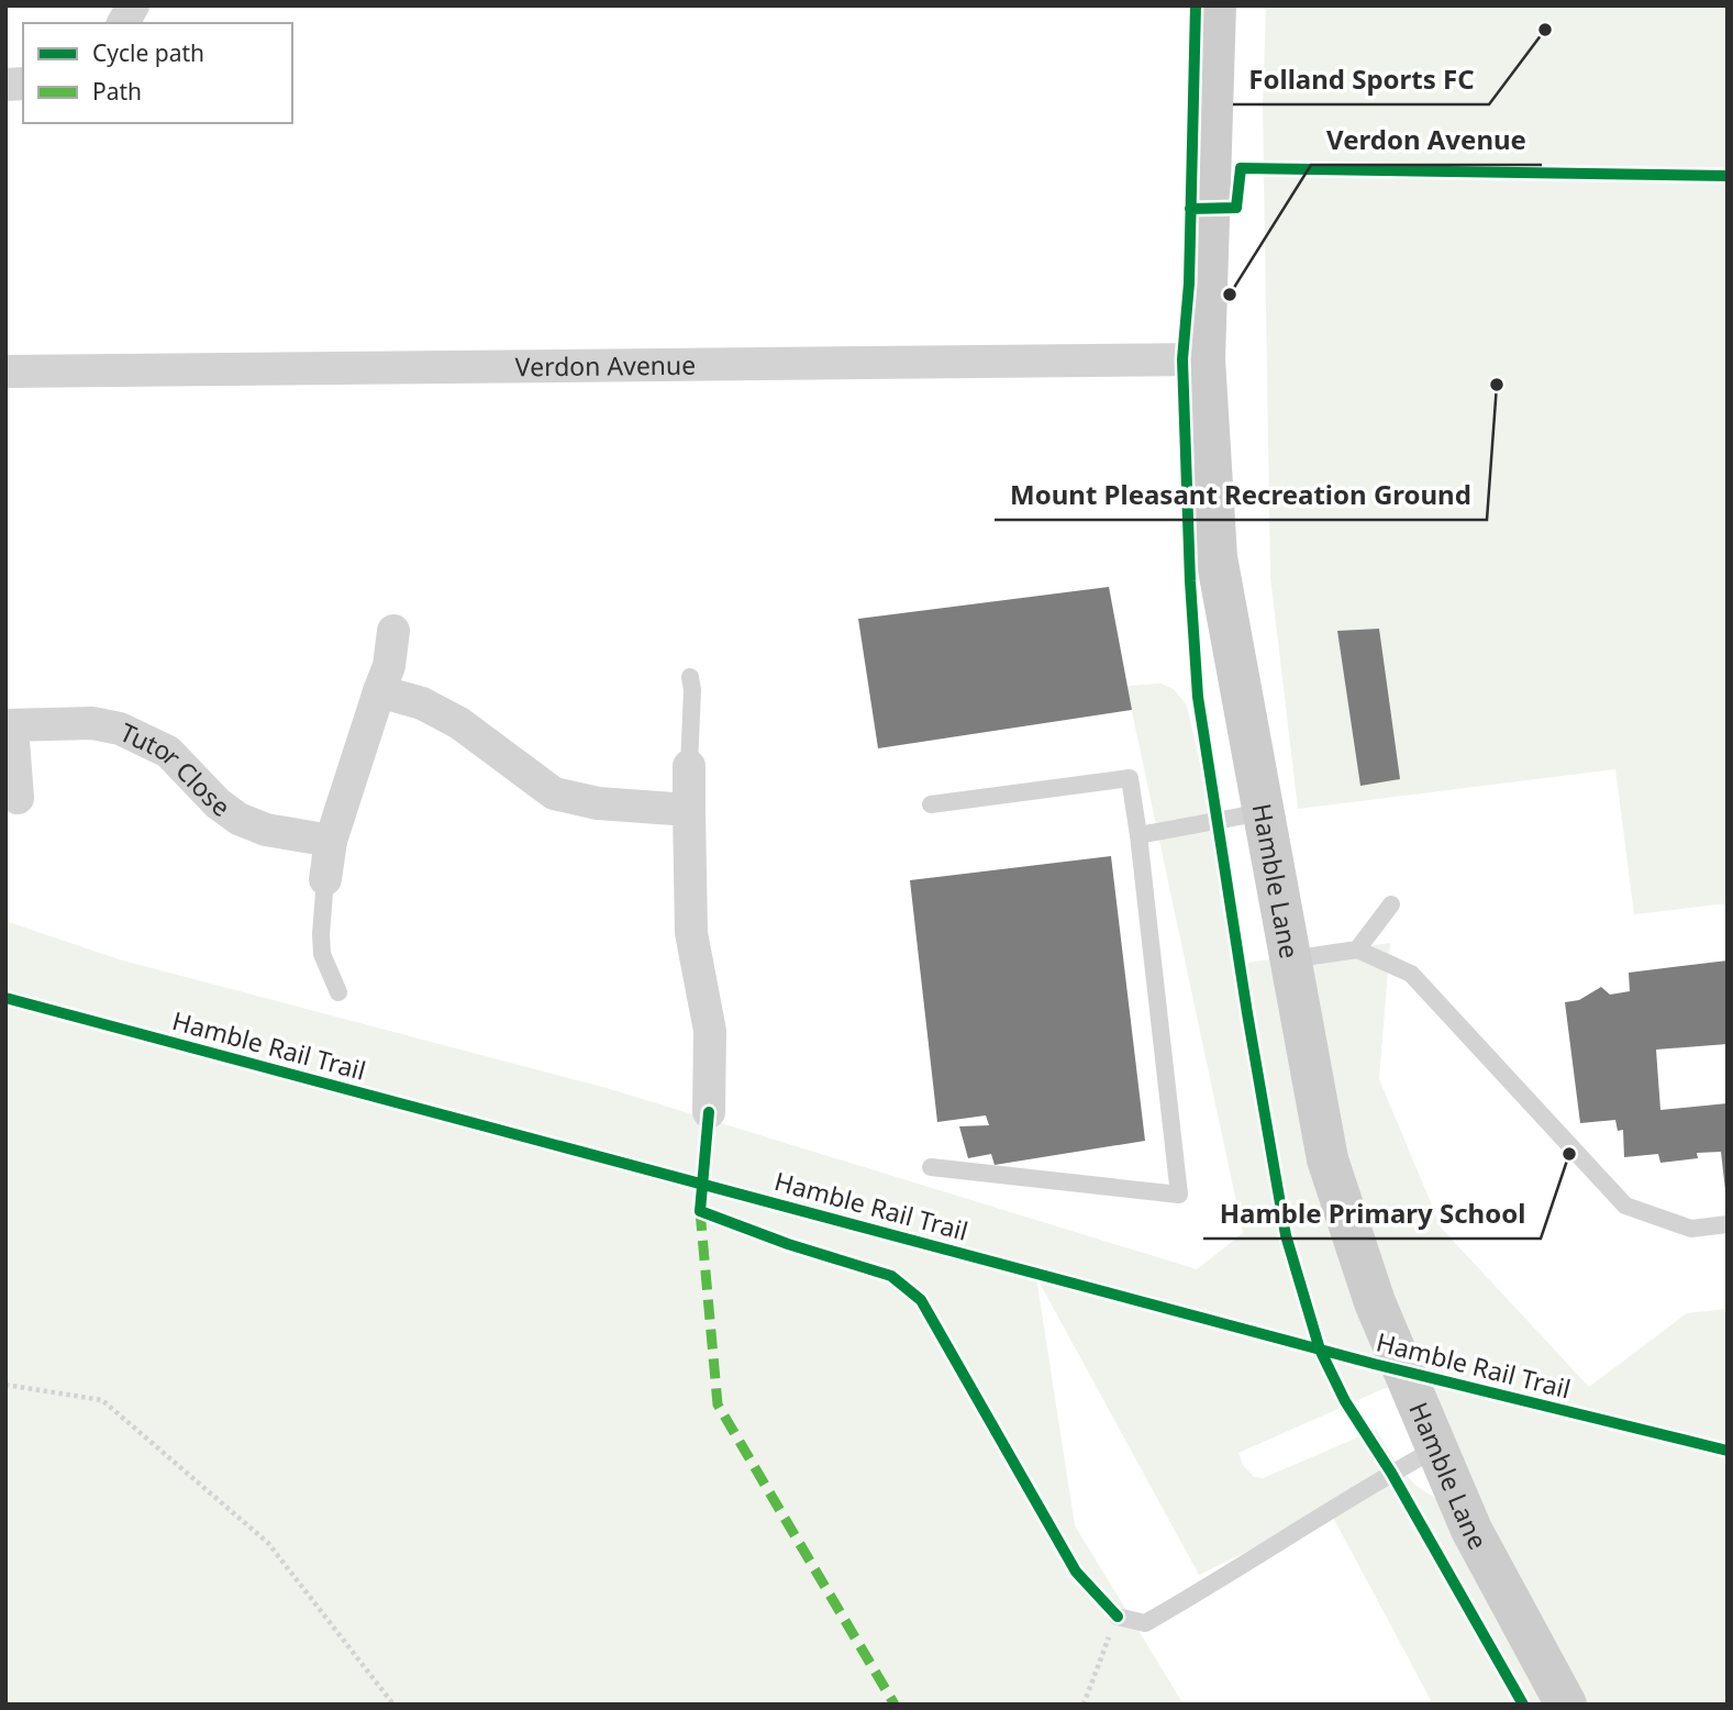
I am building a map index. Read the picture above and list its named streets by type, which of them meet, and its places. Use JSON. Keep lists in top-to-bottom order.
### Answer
{
  "streets": {
    "main road": ["Hamble Lane"],
    "street": ["Verdon Avenue", "Tutor Close"],
    "cycle path": ["Hamble Rail Trail"]
  },
  "crossings": [
    ["Verdon Avenue", "Hamble Lane"]
  ],
  "places": [
    "Folland Sports FC",
    "Verdon Avenue",
    "Mount Pleasant Recreation Ground",
    "Hamble Primary School"
  ],
  "legend": ["Cycle path", "Path"]
}
